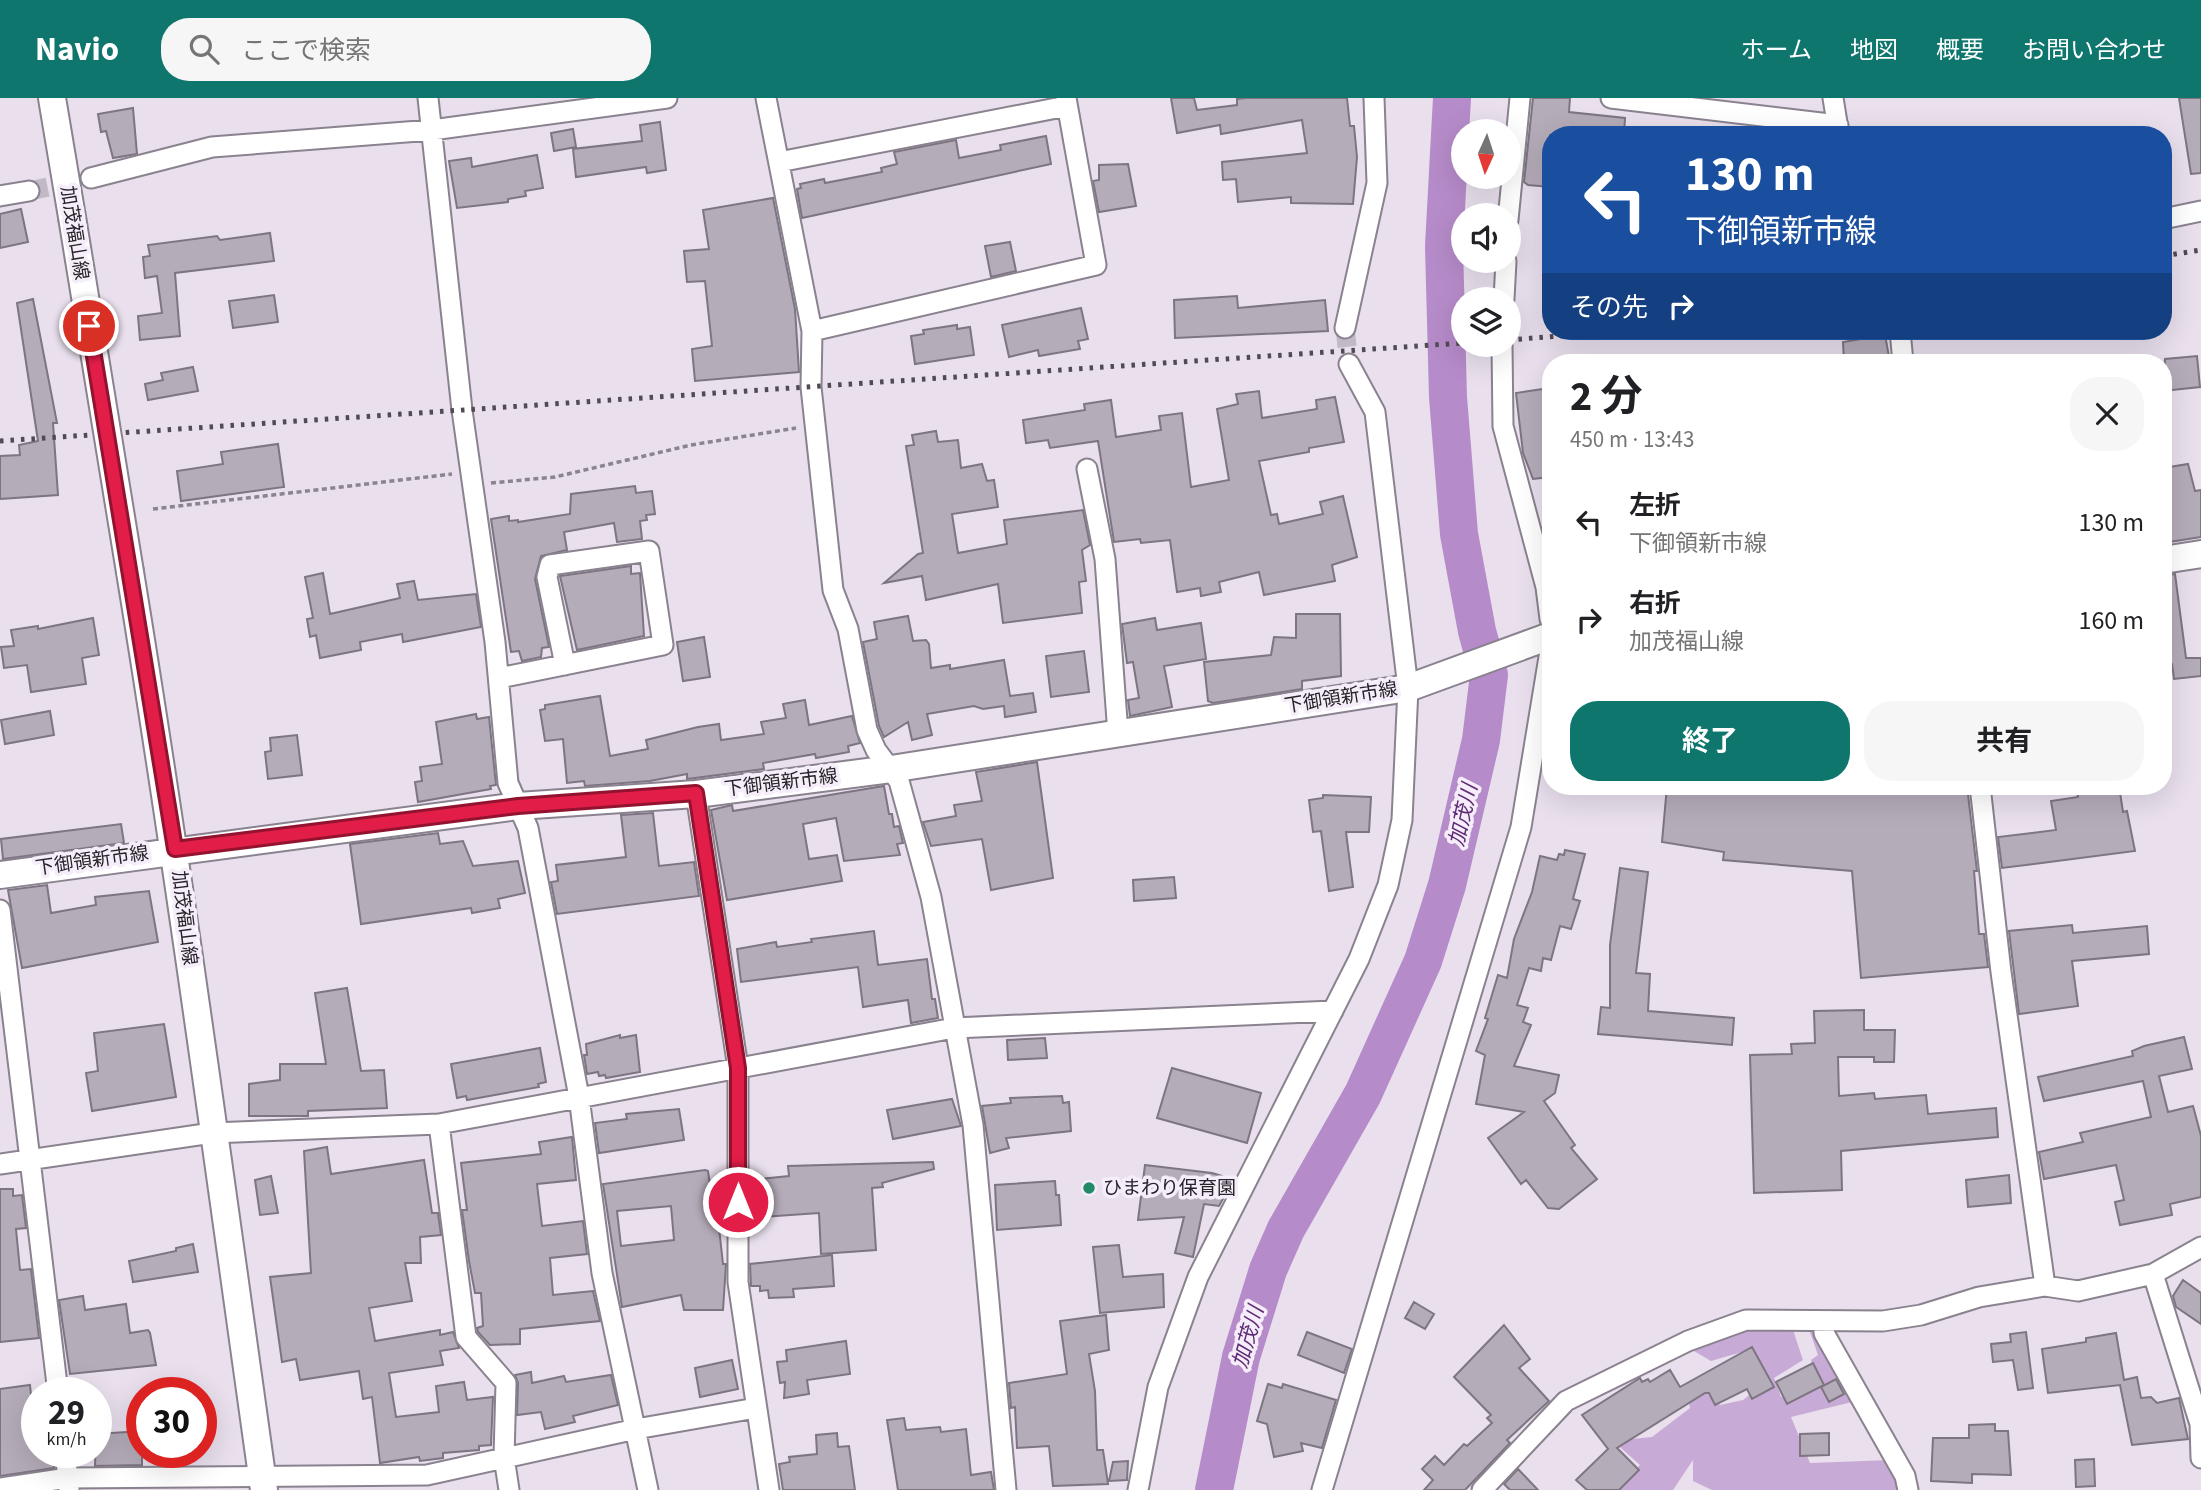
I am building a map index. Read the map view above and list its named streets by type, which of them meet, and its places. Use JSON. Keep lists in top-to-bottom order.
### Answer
{
  "streets": {
    "main road": ["加茂福山線", "下御領新市線"]
  },
  "crossings": [
    ["加茂福山線", "下御領新市線"]
  ],
  "water": ["加茂川"],
  "places": ["ひまわり保育園"],
  "north": "bottom",
  "page": {
    "header": "Navio",
    "search": "ここで検索",
    "nav": [
      "ホーム",
      "地図",
      "概要",
      "お問い合わせ"
    ],
    "turn": ["130 m", "下御領新市線"],
    "then": "その先",
    "heading": ["2 分", "450 m · 13:43"],
    "list": [
      {
        "name": "左折",
        "note": "下御領新市線",
        "value": "130 m"
      },
      {
        "name": "右折",
        "note": "加茂福山線",
        "value": "160 m"
      }
    ],
    "buttons": ["終了", "共有"],
    "speed": "29 km/h",
    "limit": "30"
  }
}
